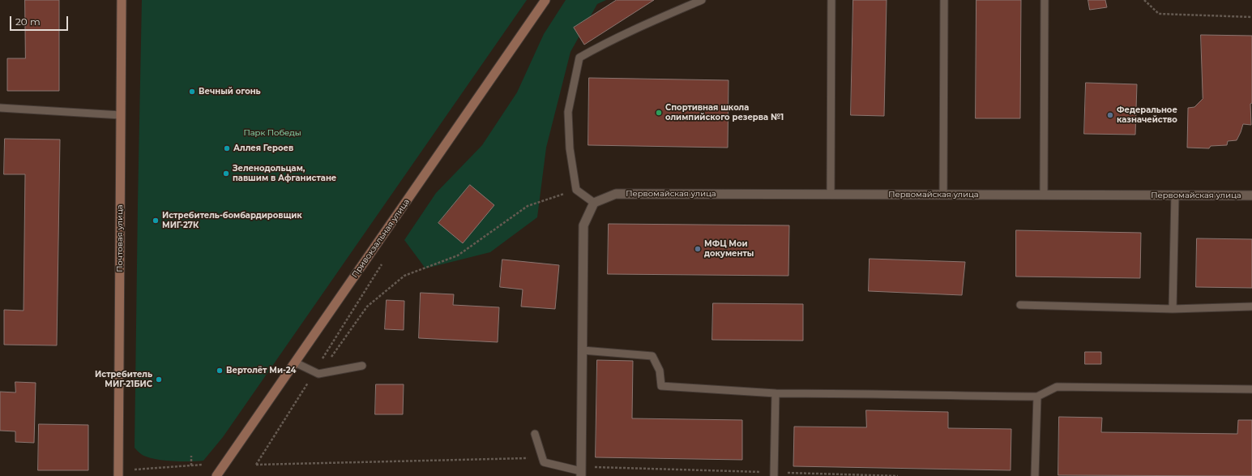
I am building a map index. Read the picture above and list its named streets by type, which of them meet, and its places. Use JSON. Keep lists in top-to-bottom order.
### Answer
{
  "streets": {
    "main road": ["Почтовая улица", "Привокзальная улица"],
    "street": ["Первомайская улица"]
  },
  "parks": ["Парк Победы"],
  "places": [
    "Вечный огонь",
    "Спортивная школа олимпийского резерва №1",
    "Федеральное казначейство",
    "Аллея Героев",
    "Зеленодольцам, павшим в Афганистане",
    "Истребитель-бомбардировщик МИГ-27К",
    "МФЦ Мои документы",
    "Вертолёт Ми-24",
    "Истребитель МИГ-21БИС"
  ],
  "scale_bar": "20 m"
}
